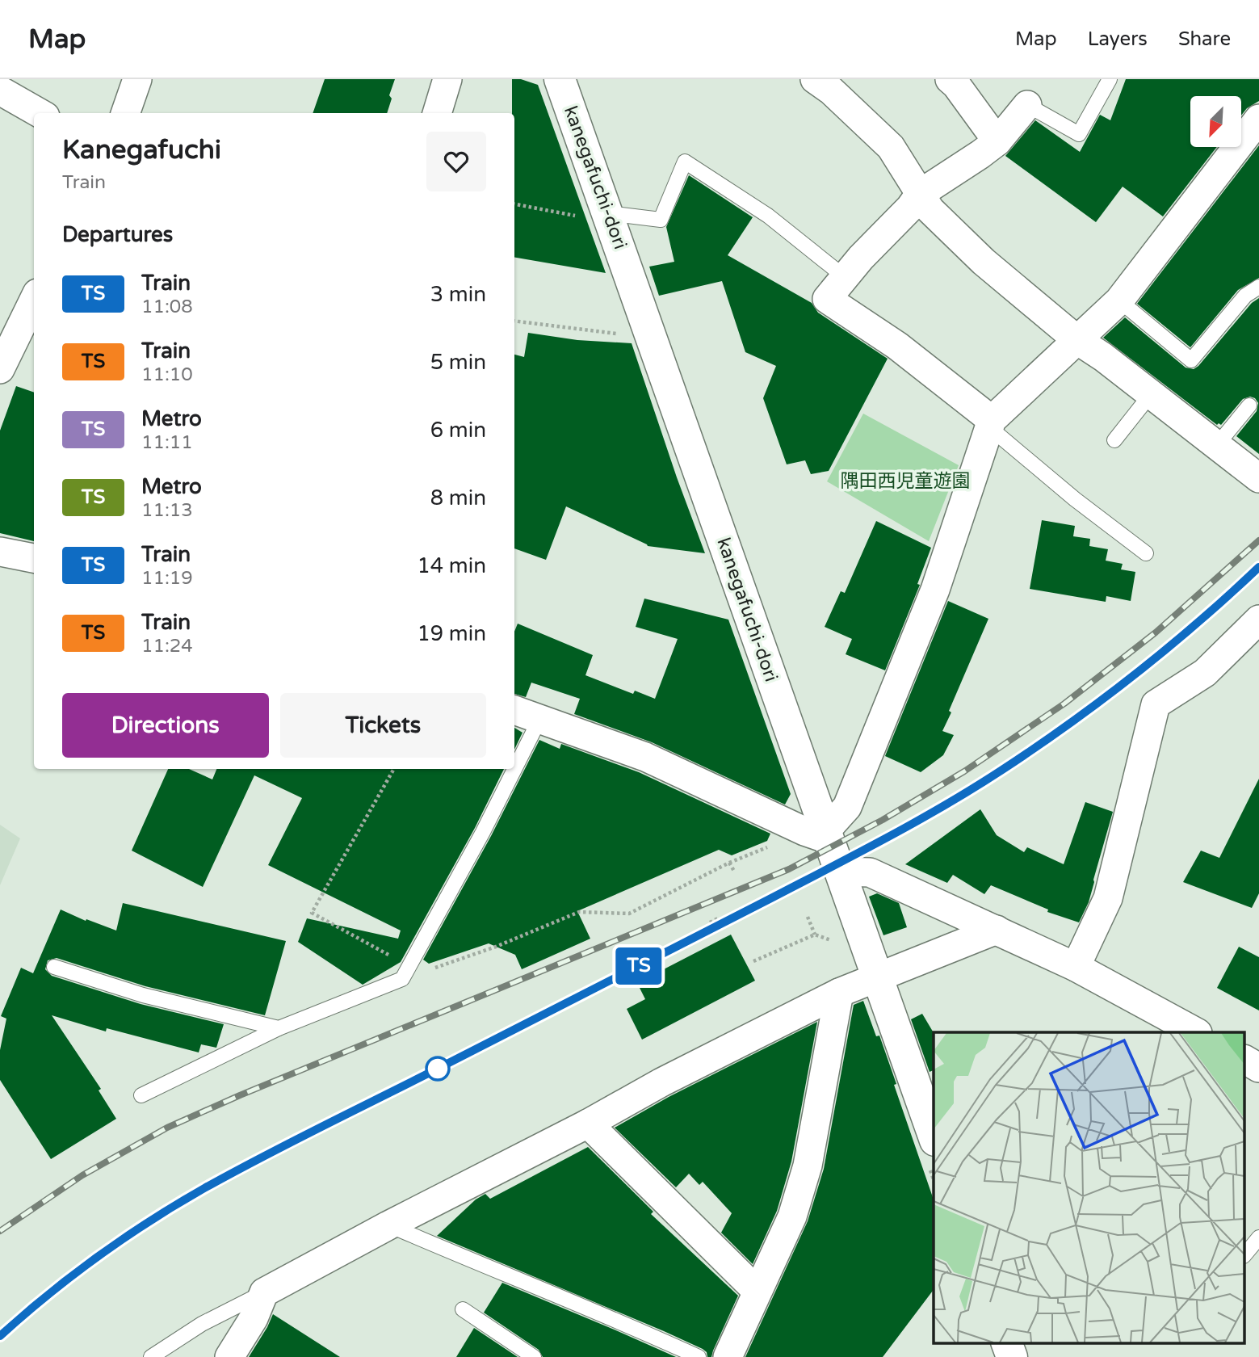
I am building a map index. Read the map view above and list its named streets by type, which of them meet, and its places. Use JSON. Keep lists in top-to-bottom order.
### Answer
{
  "streets": {
    "main road": ["kanegafuchi-dori"]
  },
  "parks": ["隅田西児童遊園"],
  "north": "bottom left",
  "page": {
    "header": "Map",
    "nav": ["Map", "Layers", "Share"],
    "on_map": "TS",
    "heading": [
      ["Kanegafuchi", "Train"],
      "Departures"
    ],
    "list": [
      {
        "mark": "TS",
        "name": "Train",
        "note": "11:08",
        "value": "3 min"
      },
      {
        "mark": "TS",
        "name": "Train",
        "note": "11:10",
        "value": "5 min"
      },
      {
        "mark": "TS",
        "name": "Metro",
        "note": "11:11",
        "value": "6 min"
      },
      {
        "mark": "TS",
        "name": "Metro",
        "note": "11:13",
        "value": "8 min"
      },
      {
        "mark": "TS",
        "name": "Train",
        "note": "11:19",
        "value": "14 min"
      },
      {
        "mark": "TS",
        "name": "Train",
        "note": "11:24",
        "value": "19 min"
      }
    ],
    "buttons": ["Directions", "Tickets"]
  }
}
